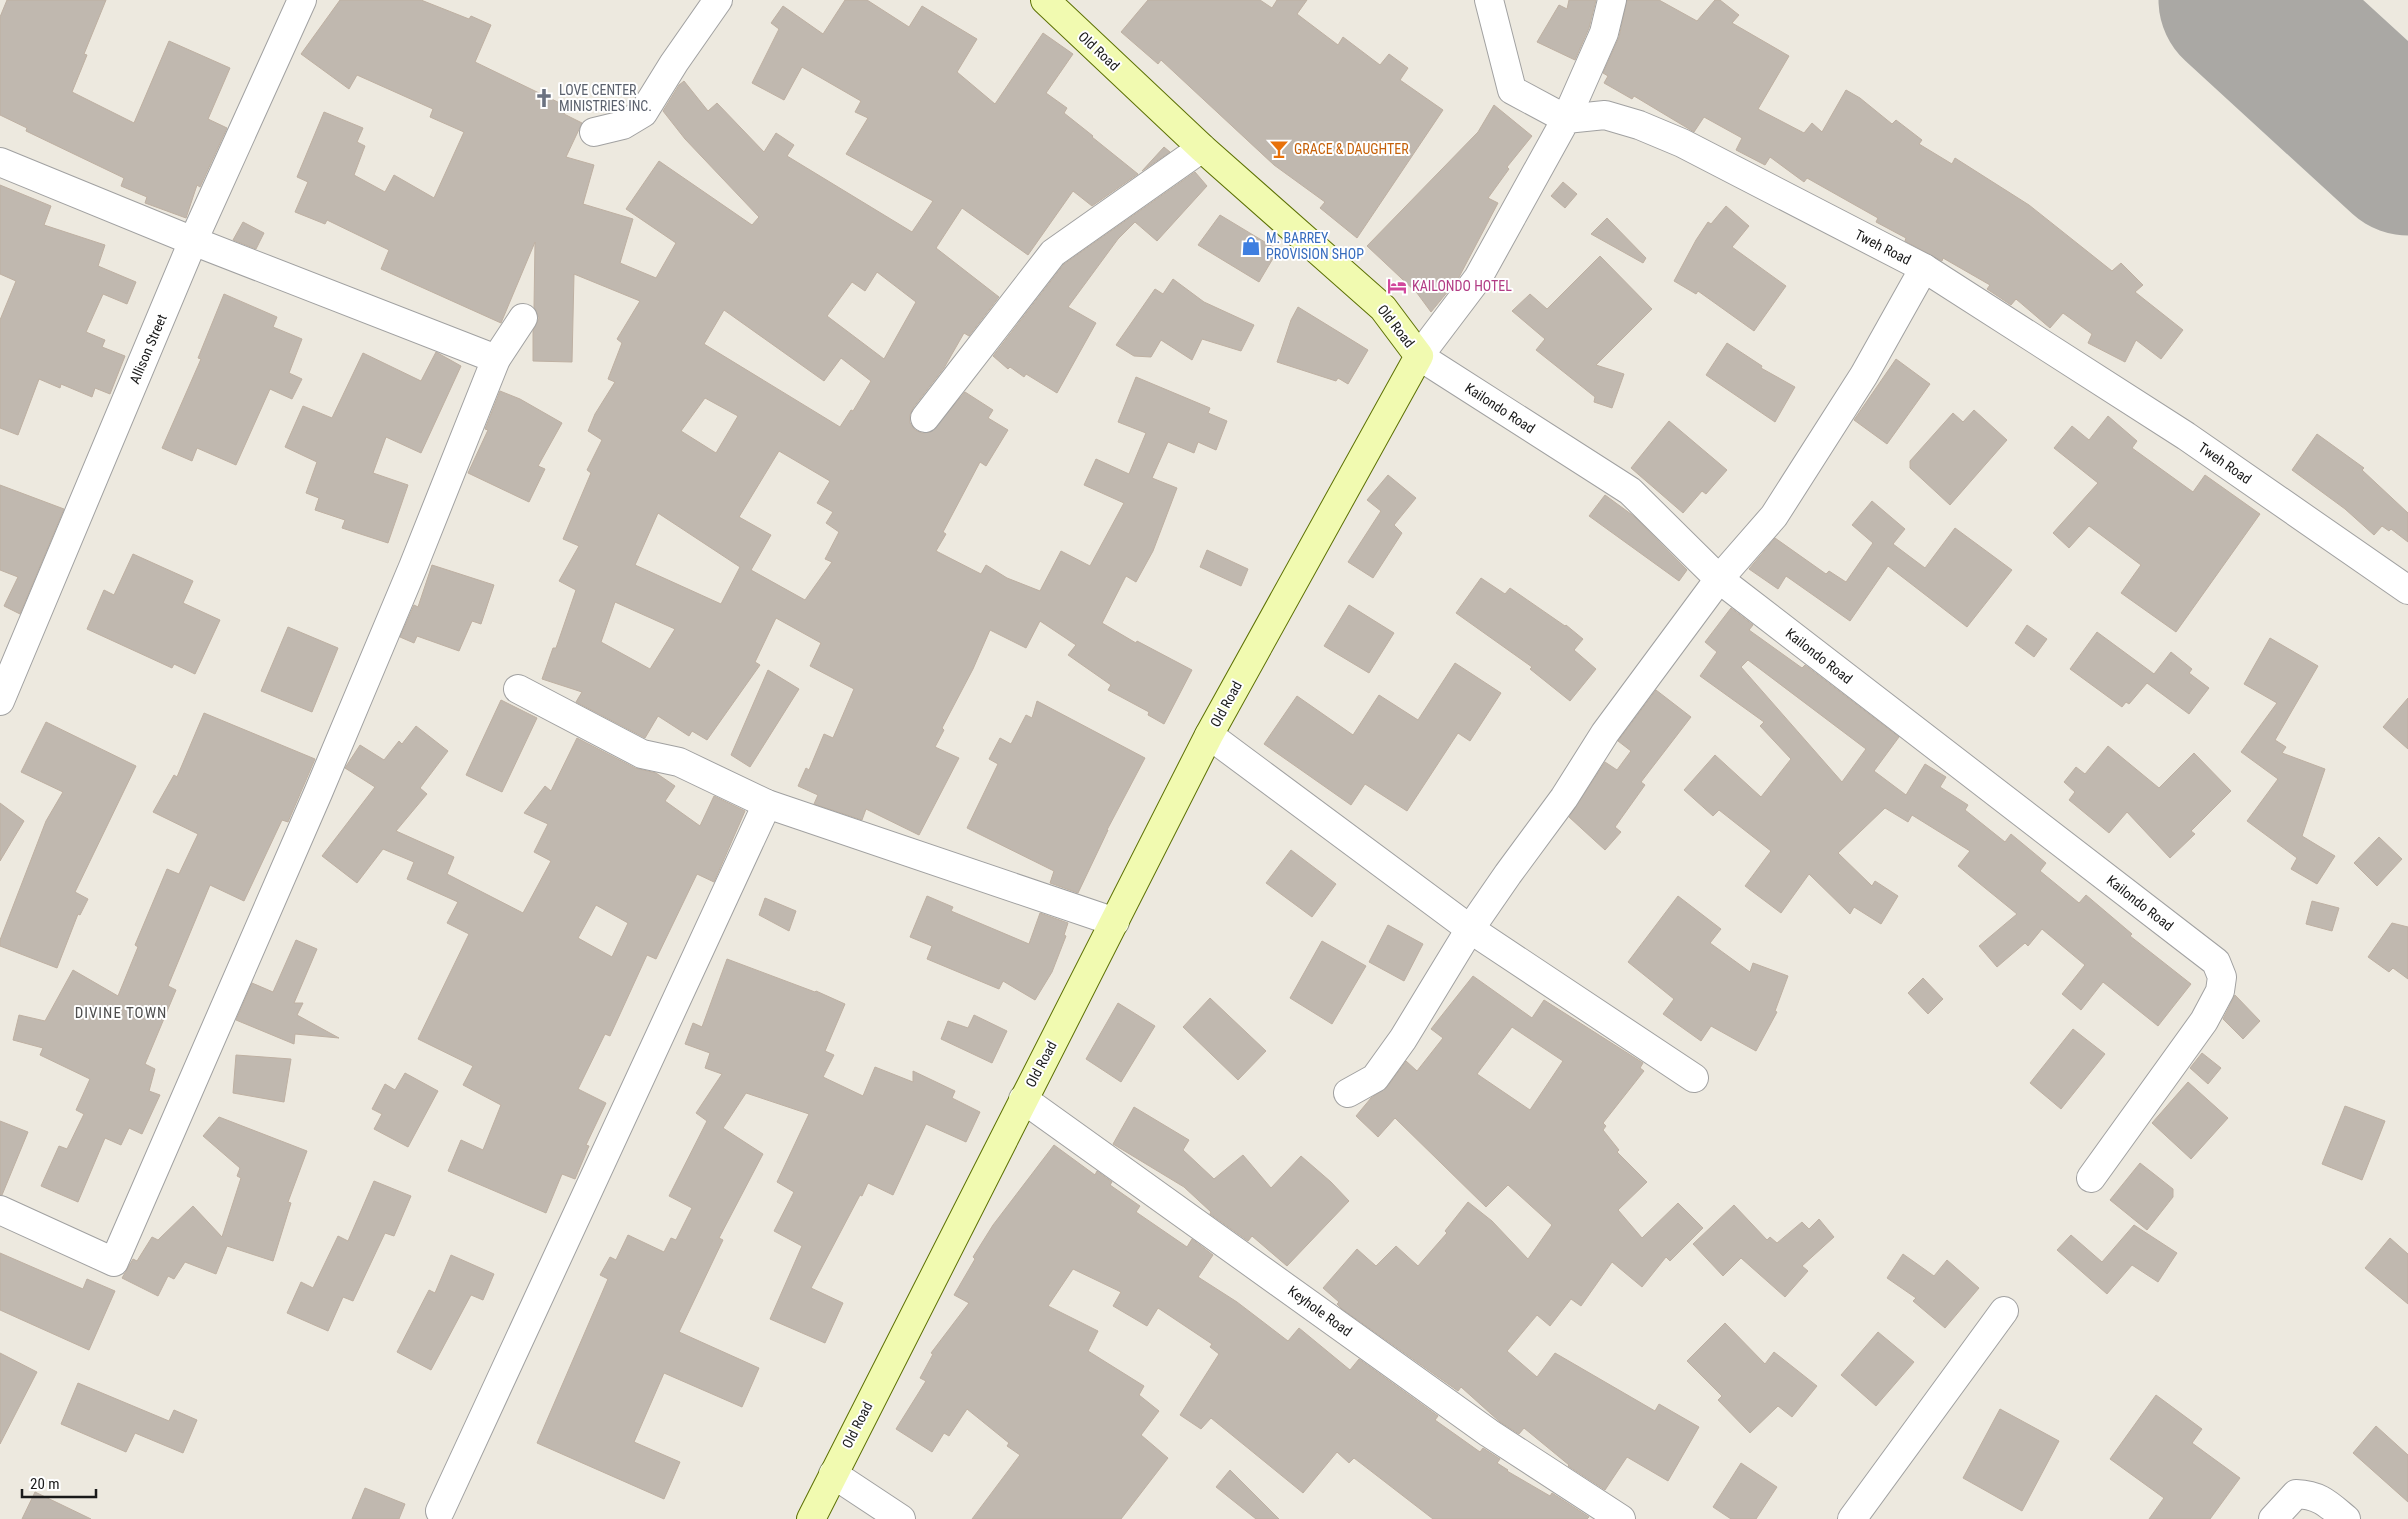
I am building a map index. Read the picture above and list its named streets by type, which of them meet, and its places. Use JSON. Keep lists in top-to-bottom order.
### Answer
{
  "streets": {
    "street": [
      "Old Road",
      "Tweh Road",
      "Allison Street",
      "Kailondo Road",
      "Keyhole Road"
    ]
  },
  "crossings": [
    ["Old Road", "Kailondo Road"],
    ["Old Road", "Keyhole Road"]
  ],
  "districts": ["DIVINE TOWN"],
  "places": {
    "church": ["LOVE CENTER MINISTRIES INC."],
    "bar": ["GRACE & DAUGHTER"],
    "shop": ["M. BARREY PROVISION SHOP"],
    "hotel": ["KAILONDO HOTEL"]
  },
  "scale_bar": "20 m"
}
